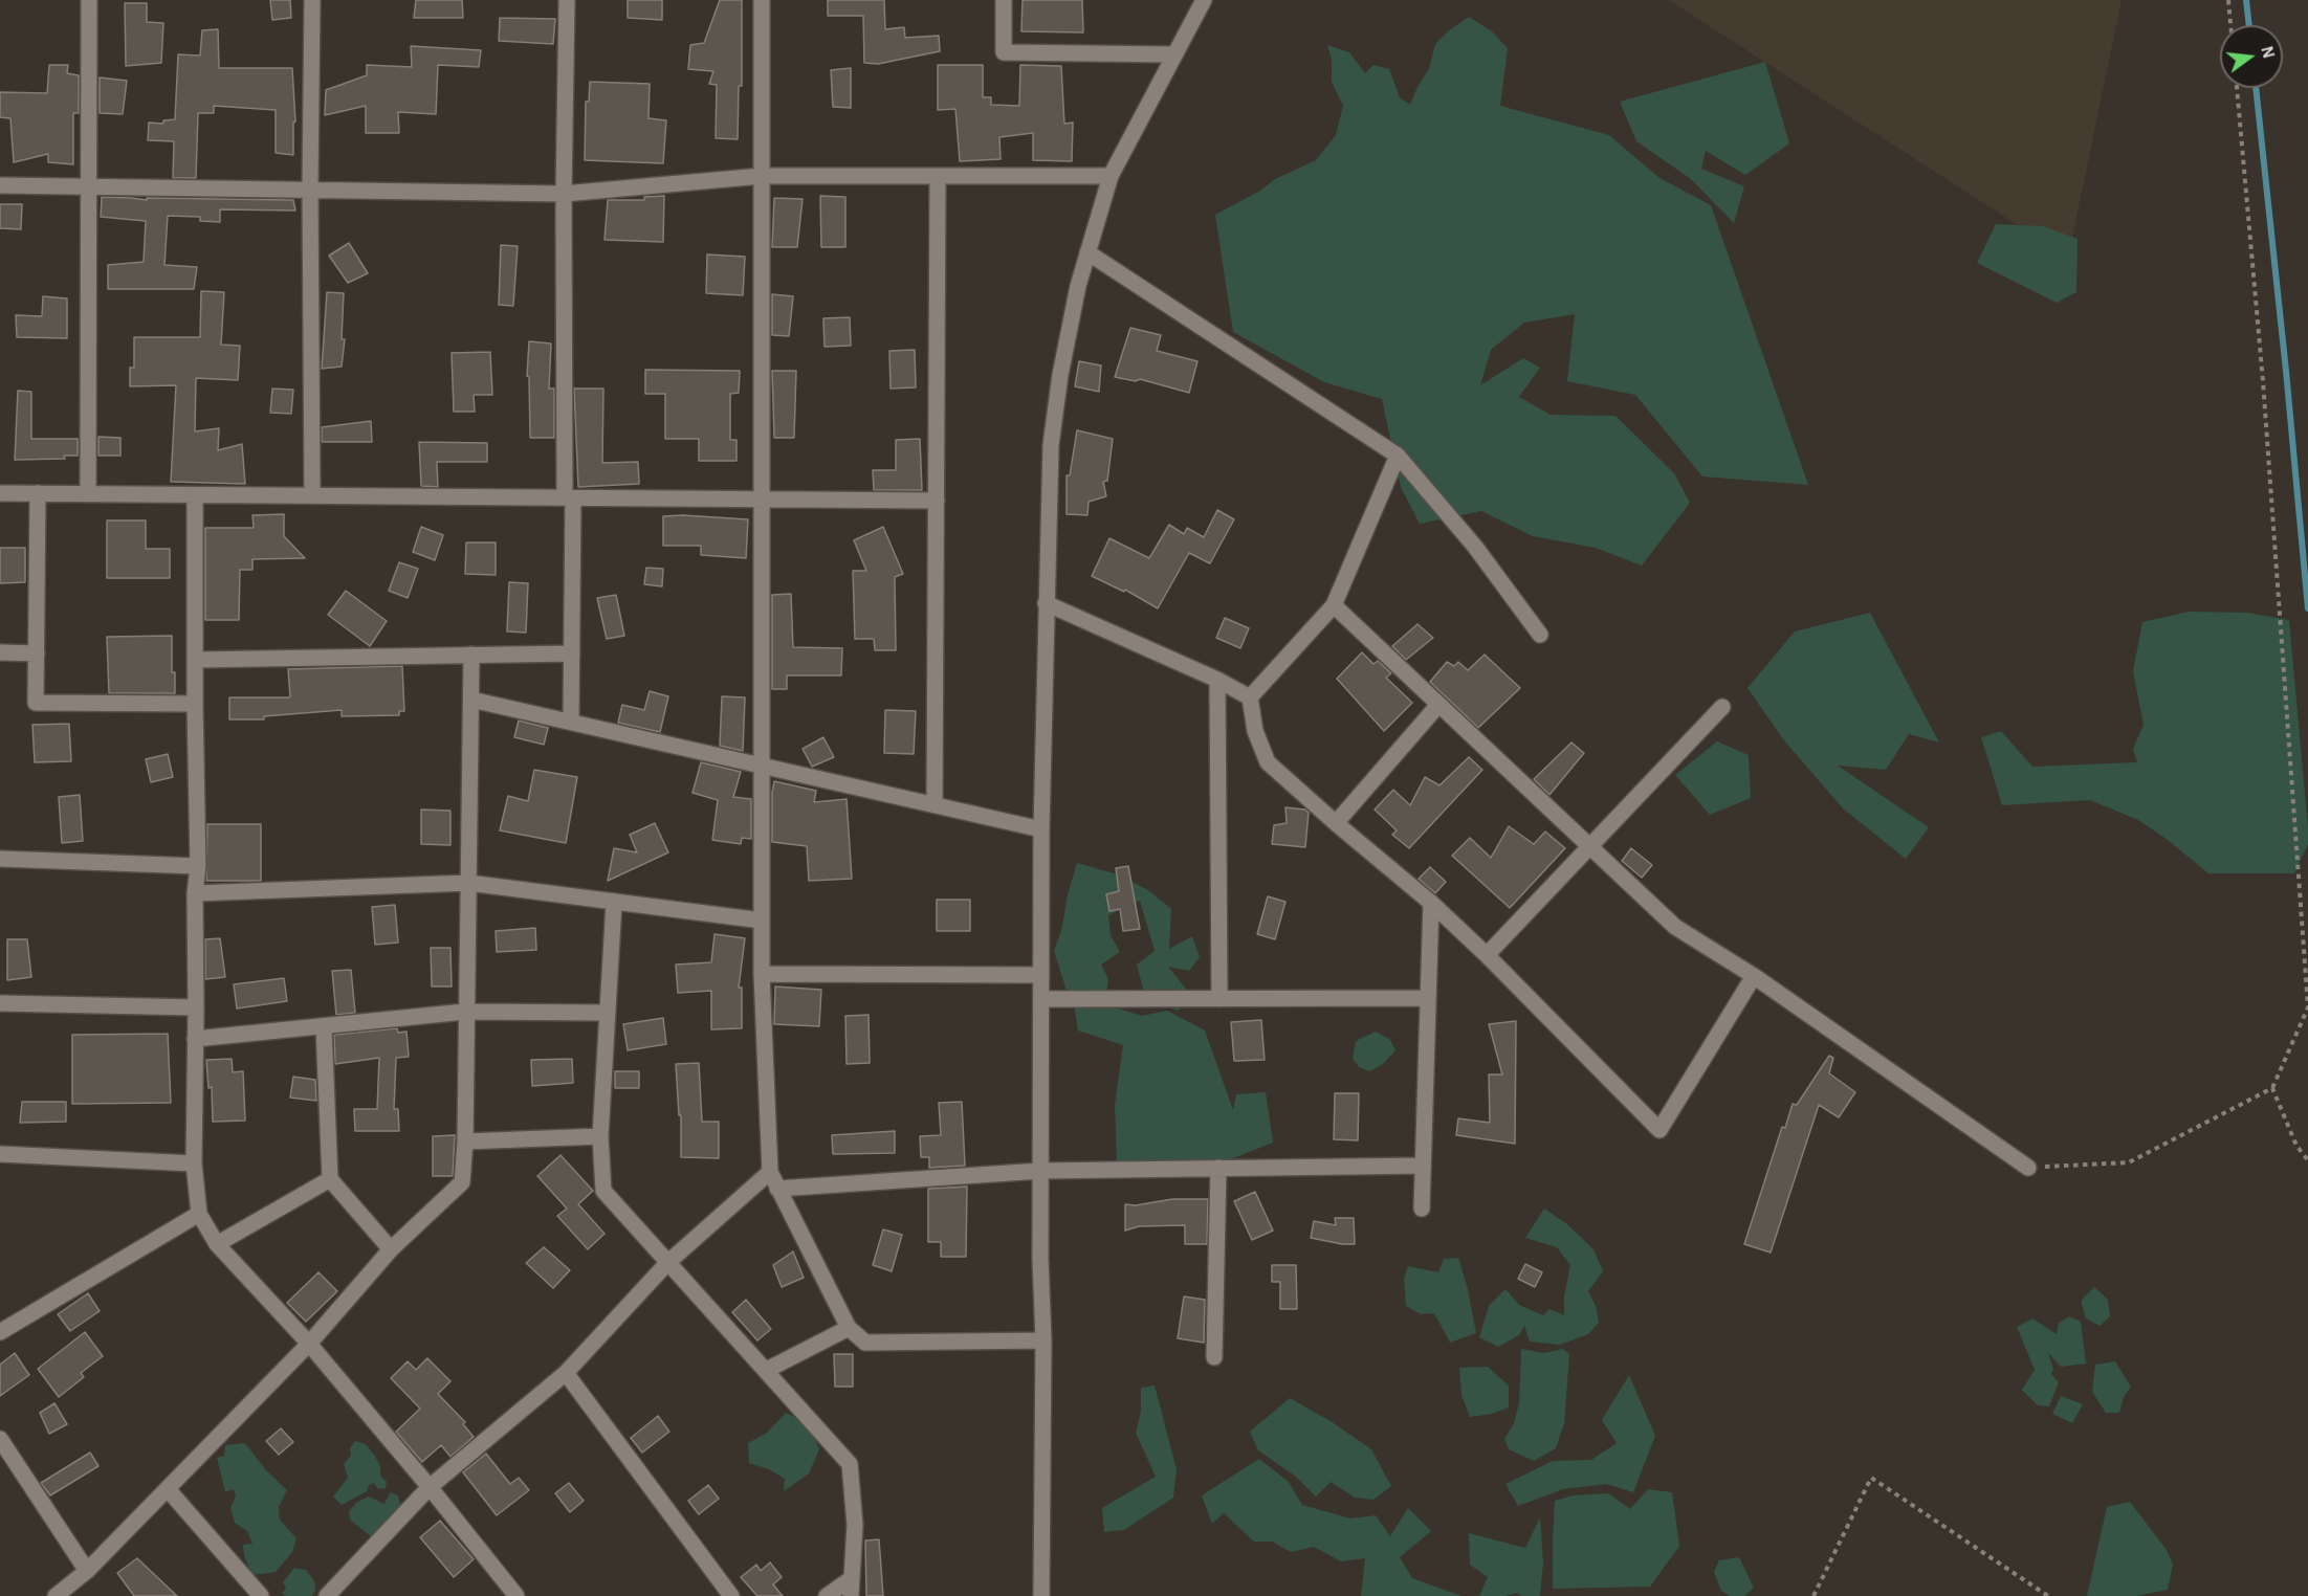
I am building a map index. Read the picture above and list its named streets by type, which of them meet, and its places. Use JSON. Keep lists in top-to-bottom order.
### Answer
{
  "north": "right"
}
